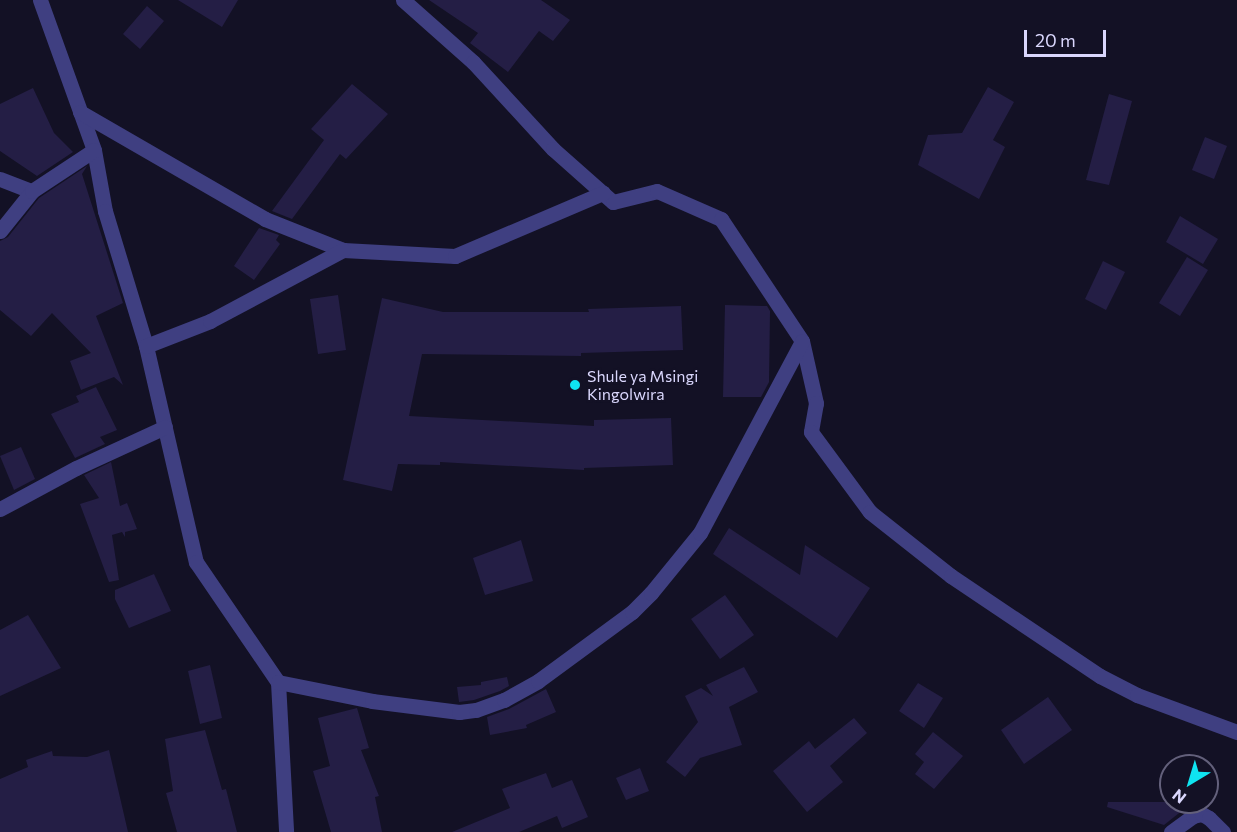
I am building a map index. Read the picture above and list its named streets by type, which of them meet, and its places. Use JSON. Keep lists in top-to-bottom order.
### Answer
{
  "places": ["Shule ya Msingi Kingolwira"],
  "scale_bar": "20 m",
  "north": "bottom left"
}
